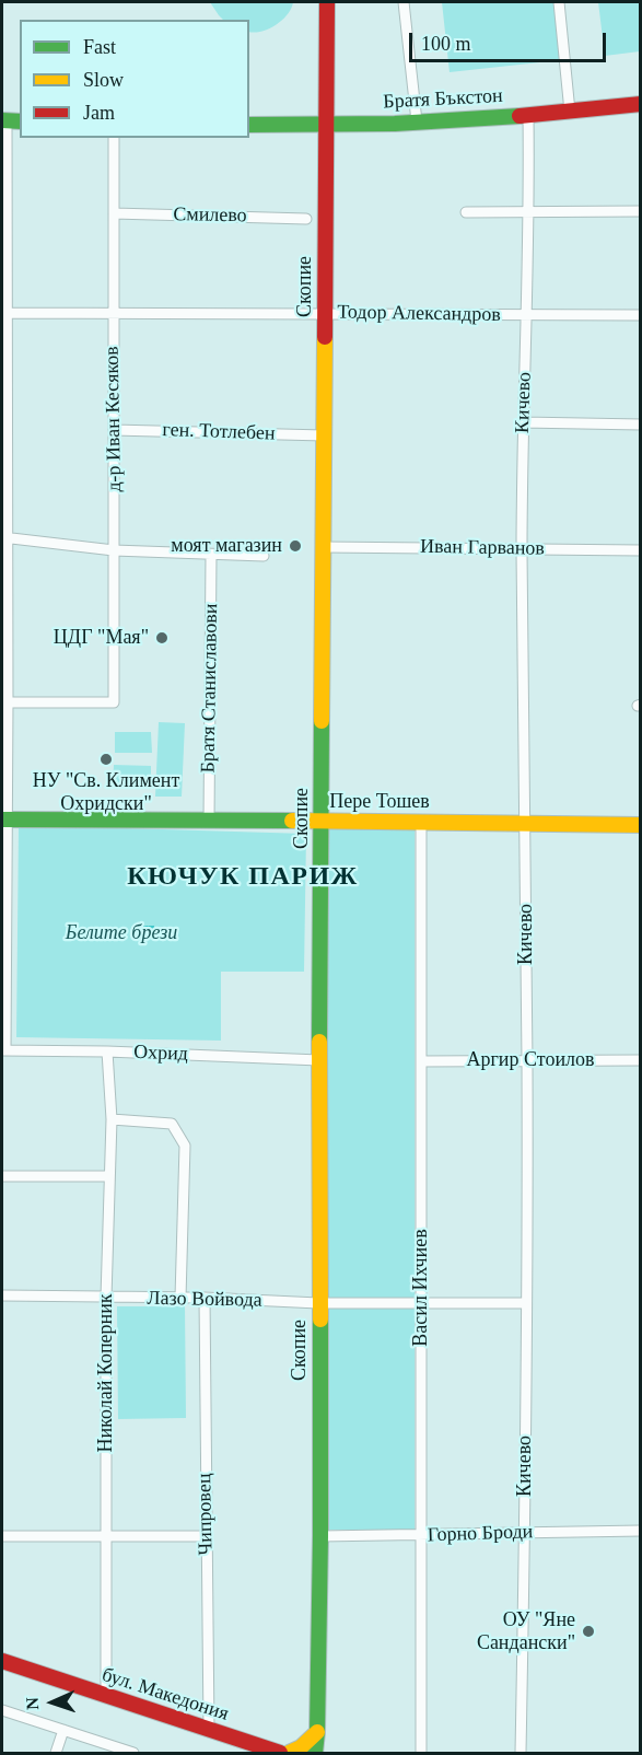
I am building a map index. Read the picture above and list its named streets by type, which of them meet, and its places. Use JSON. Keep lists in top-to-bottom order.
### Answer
{
  "streets": {
    "street": [
      "Братя Бъкстон",
      "Смилево",
      "Скопие",
      "Тодор Александров",
      "Кичево",
      "д-р Иван Кесяков",
      "ген. Тотлебен",
      "Иван Гарванов",
      "Братя Станиславови",
      "Пере Тошев",
      "Охрид",
      "Аргир Стоилов",
      "Васил Ихчиев",
      "Лазо Войвода",
      "Николай Коперник",
      "Чипровец",
      "Горно Броди",
      "бул. Македония"
    ]
  },
  "crossings": [
    ["Братя Бъкстон", "Скопие"],
    ["Братя Бъкстон", "Кичево"],
    ["Смилево", "д-р Иван Кесяков"],
    ["Скопие", "Тодор Александров"],
    ["Скопие", "ген. Тотлебен"],
    ["Скопие", "Иван Гарванов"],
    ["Скопие", "Пере Тошев"],
    ["Скопие", "Охрид"],
    ["Скопие", "Лазо Войвода"],
    ["Скопие", "Горно Броди"],
    ["Тодор Александров", "Кичево"],
    ["Тодор Александров", "д-р Иван Кесяков"],
    ["Кичево", "Иван Гарванов"],
    ["Кичево", "Пере Тошев"],
    ["Кичево", "Аргир Стоилов"],
    ["Кичево", "Лазо Войвода"],
    ["Кичево", "Горно Броди"],
    ["д-р Иван Кесяков", "ген. Тотлебен"],
    ["Братя Станиславови", "Пере Тошев"],
    ["Пере Тошев", "Васил Ихчиев"],
    ["Охрид", "Николай Коперник"],
    ["Аргир Стоилов", "Васил Ихчиев"],
    ["Васил Ихчиев", "Лазо Войвода"],
    ["Васил Ихчиев", "Горно Броди"],
    ["Лазо Войвода", "Николай Коперник"],
    ["Лазо Войвода", "Чипровец"],
    ["Николай Коперник", "бул. Македония"],
    ["Чипровец", "бул. Македония"]
  ],
  "districts": ["КЮЧУК ПАРИЖ"],
  "parks": ["Белите брези"],
  "places": [
    "моят магазин",
    "ЦДГ \"Мая\"",
    "НУ \"Св. Климент Охридски\"",
    "ОУ \"Яне Сандански\""
  ],
  "legend": ["Fast", "Slow", "Jam"],
  "scale_bar": "100 m",
  "north": "left"
}
